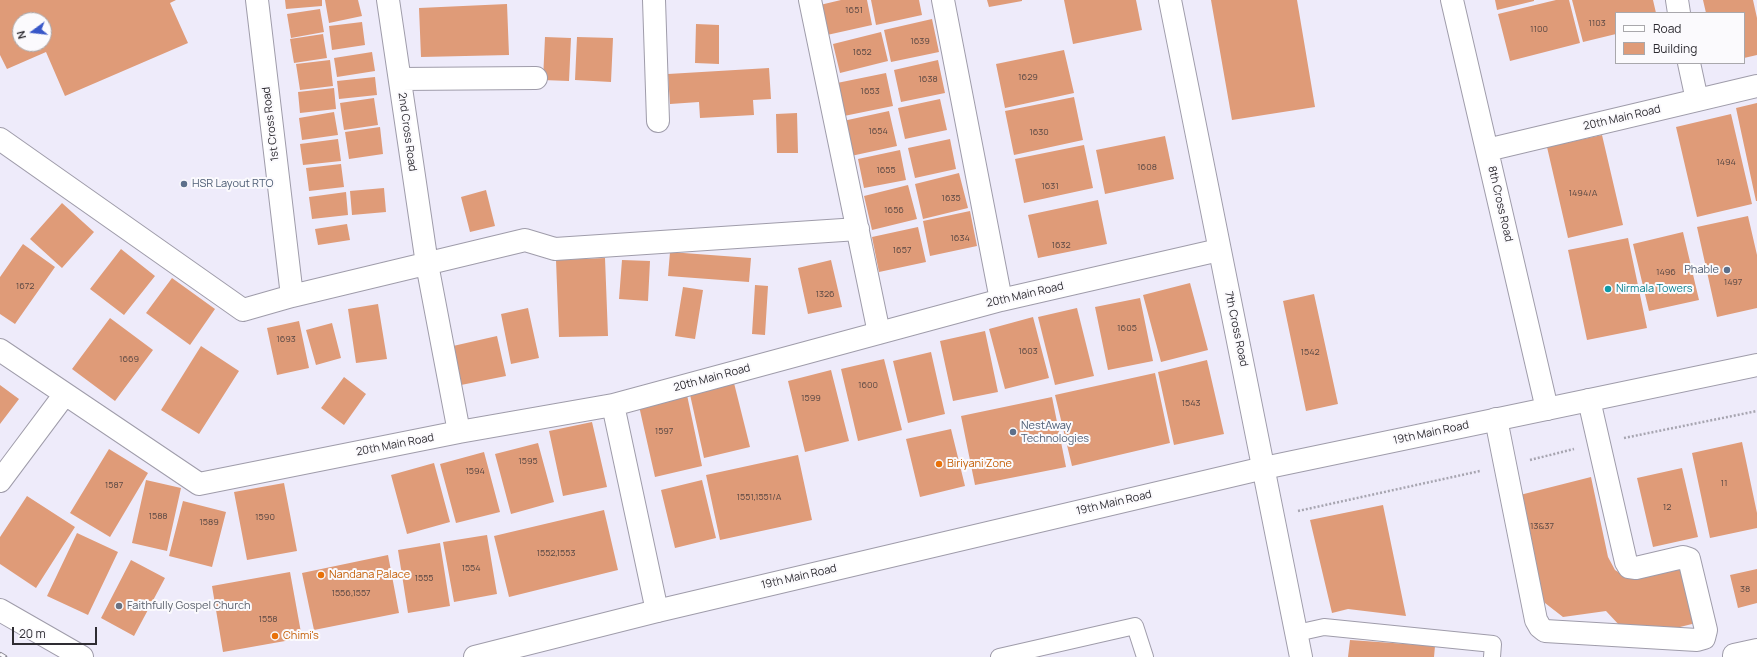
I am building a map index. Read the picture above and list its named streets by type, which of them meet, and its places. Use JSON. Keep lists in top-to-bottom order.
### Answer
{
  "streets": {
    "street": [
      "20th Main Road",
      "1st Cross Road",
      "2nd Cross Road",
      "8th Cross Road",
      "7th Cross Road",
      "19th Main Road"
    ]
  },
  "crossings": [
    ["20th Main Road", "2nd Cross Road"],
    ["20th Main Road", "8th Cross Road"],
    ["20th Main Road", "7th Cross Road"],
    ["8th Cross Road", "19th Main Road"],
    ["7th Cross Road", "19th Main Road"]
  ],
  "places": [
    "HSR Layout RTO",
    "Phable",
    "Nirmala Towers",
    "NestAway Technologies",
    "Biriyani Zone",
    "Nandana Palace",
    "Faithfully Gospel Church",
    "Chimi's"
  ],
  "house_numbers": [
    "1651",
    "1103",
    "1100",
    "1639",
    "1652",
    "1629",
    "1638",
    "1653",
    "1654",
    "1630",
    "1494",
    "1608",
    "1655",
    "1631",
    "1494/A",
    "1635",
    "1656",
    "1634",
    "1632",
    "1657",
    "1496",
    "1497",
    "1672",
    "1326",
    "1605",
    "1693",
    "1603",
    "1542",
    "1669",
    "1600",
    "1599",
    "1543",
    "1597",
    "1595",
    "1594",
    "11",
    "1587",
    "1551,1551/A",
    "12",
    "1588",
    "1590",
    "1589",
    "13&37",
    "1552,1553",
    "1554",
    "1555",
    "38",
    "1556,1557",
    "1558"
  ],
  "legend": ["Road", "Building"],
  "scale_bar": "20 m",
  "north": "left"
}
